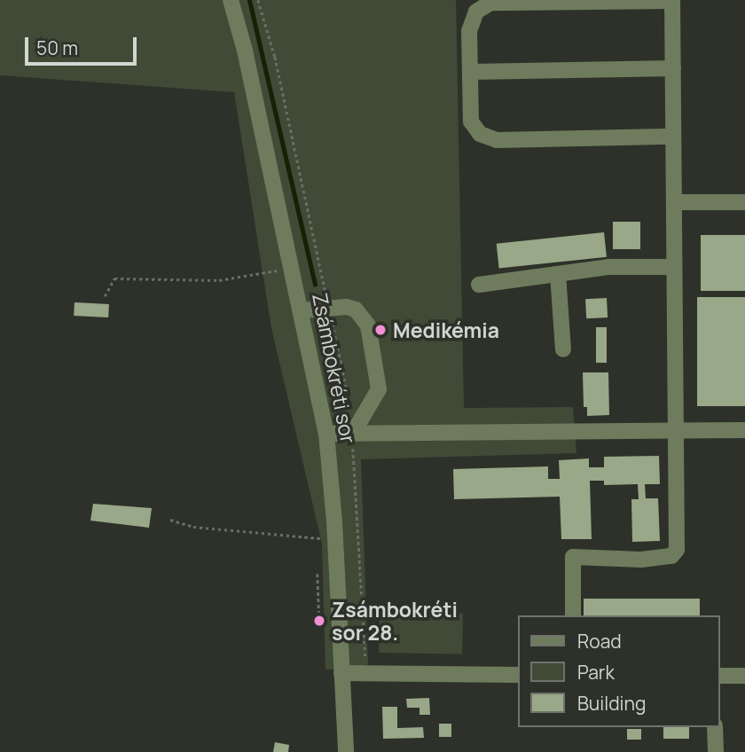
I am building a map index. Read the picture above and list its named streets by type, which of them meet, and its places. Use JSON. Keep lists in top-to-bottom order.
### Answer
{
  "streets": {
    "street": ["Zsámbokréti sor"]
  },
  "places": ["Medikémia", "Zsámbokréti sor 28."],
  "legend": ["Road", "Park", "Building"],
  "scale_bar": "50 m"
}
